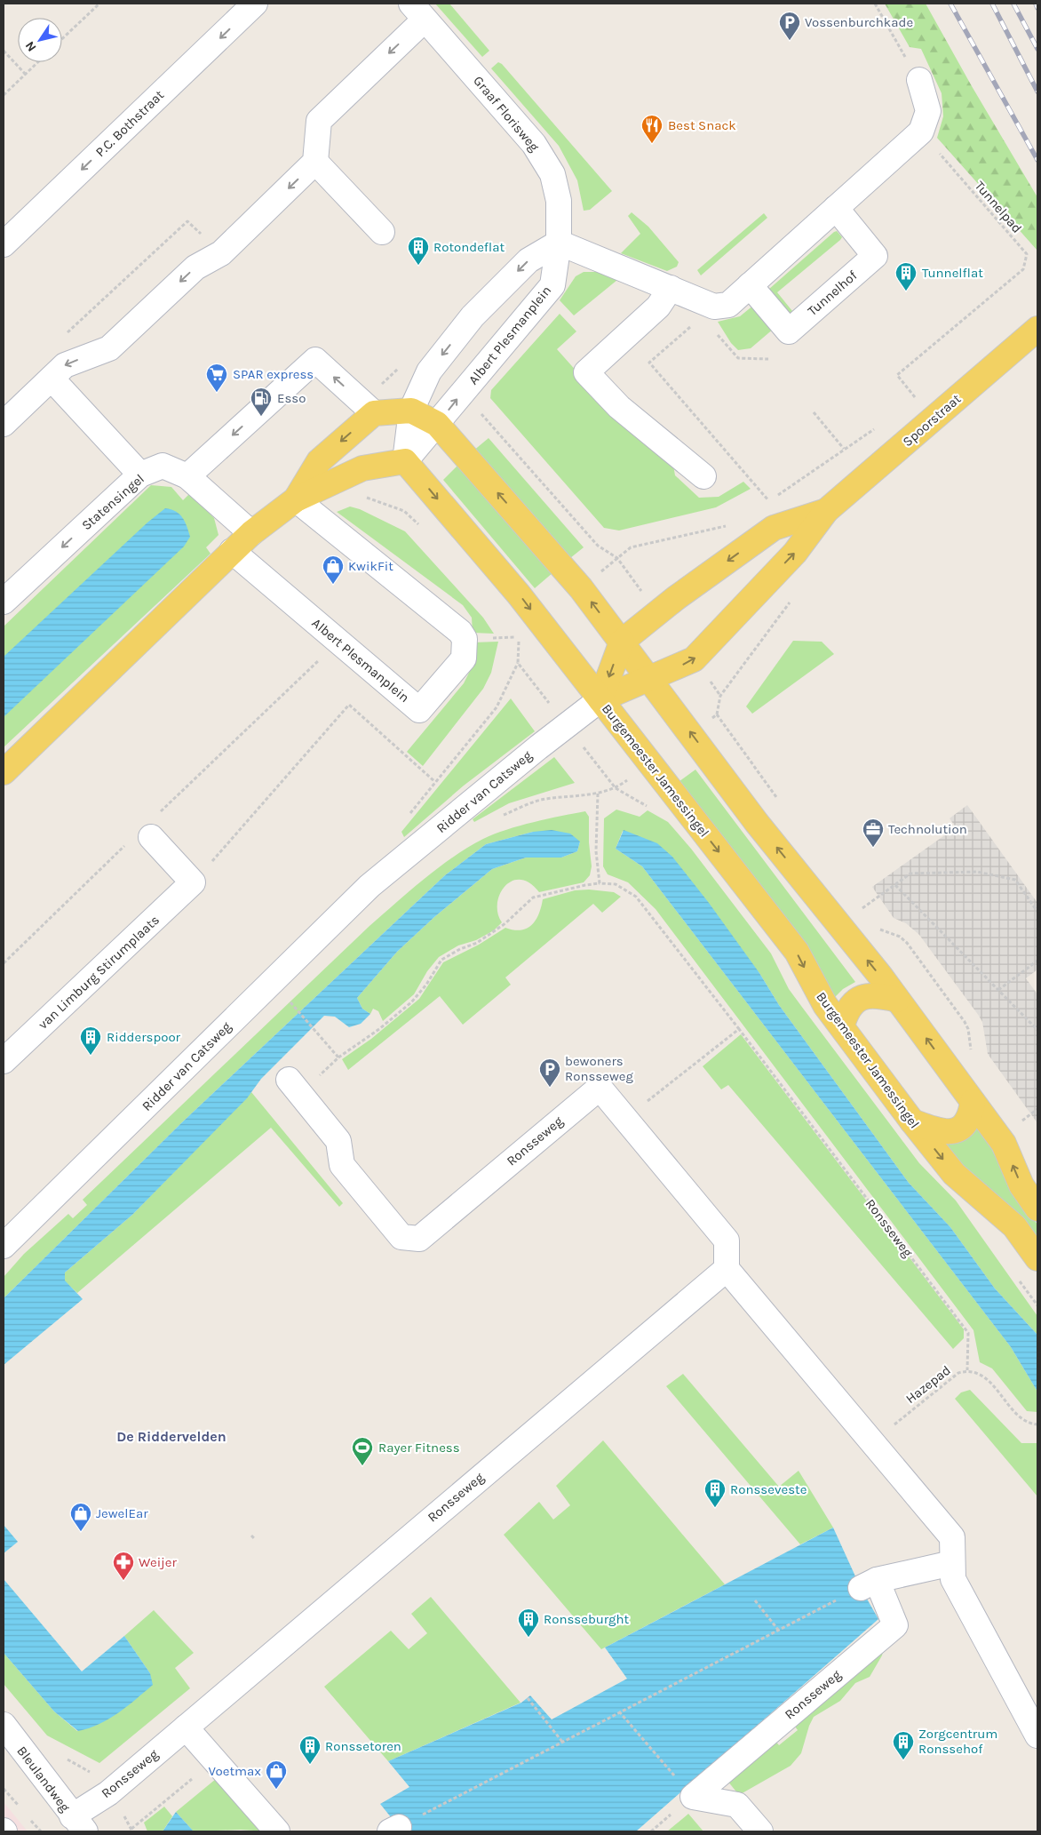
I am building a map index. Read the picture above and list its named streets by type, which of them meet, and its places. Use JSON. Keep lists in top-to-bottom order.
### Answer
{
  "streets": {
    "main road": ["Spoorstraat", "Burgemeester Jamessingel"],
    "street": [
      "Graaf Florisweg",
      "P.C. Bothstraat",
      "Tunnelhof",
      "Albert Plesmanplein",
      "Statensingel",
      "Ridder van Catsweg",
      "van Limburg Stirumplaats",
      "Ronsseweg",
      "Bleulandweg"
    ],
    "path": ["Tunnelpad", "Hazepad"]
  },
  "crossings": [
    ["Graaf Florisweg", "Albert Plesmanplein"],
    ["Burgemeester Jamessingel", "Ridder van Catsweg"],
    ["Ronsseweg", "Hazepad"],
    ["Ronsseweg", "Bleulandweg"]
  ],
  "districts": ["De Riddervelden"],
  "places": {
    "parking": ["Vossenburchkade", "bewoners Ronsseweg"],
    "restaurant": ["Best Snack"],
    "building": [
      "Rotondeflat",
      "Tunnelflat",
      "Ridderspoor",
      "Ronsseveste",
      "Ronsseburght",
      "Zorgcentrum Ronssehof",
      "Ronssetoren"
    ],
    "supermarket": ["SPAR express"],
    "fuel station": ["Esso"],
    "shop": ["KwikFit", "JewelEar", "Voetmax"],
    "office": ["Technolution"],
    "sports": ["Rayer Fitness"],
    "pharmacy": ["Weijer"]
  },
  "north": "bottom left"
}
